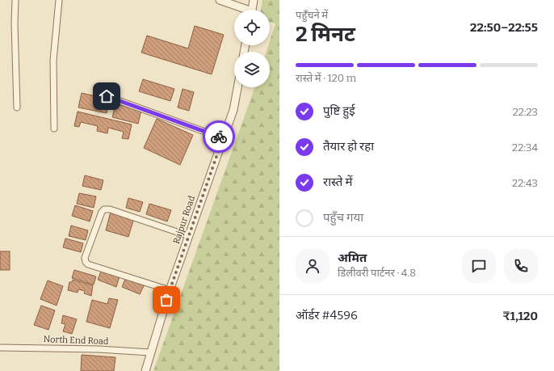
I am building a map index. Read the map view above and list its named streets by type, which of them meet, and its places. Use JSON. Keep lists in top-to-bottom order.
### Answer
{
  "streets": {
    "street": ["Rajpur Road", "North End Road"]
  },
  "crossings": [
    ["Rajpur Road", "North End Road"]
  ],
  "page": {
    "heading": ["2 मिनट", "पहुँचने में", "22:50–22:55"],
    "panel": [
      "अमित",
      "डिलीवरी पार्टनर · 4.8",
      "ऑर्डर #4596",
      "₹1,120"
    ],
    "bar": "रास्ते में · 120 m",
    "list": [
      ["पुष्टि हुई", "22:23"],
      ["तैयार हो रहा", "22:34"],
      ["रास्ते में", "22:43"],
      "पहुँच गया"
    ]
  }
}
